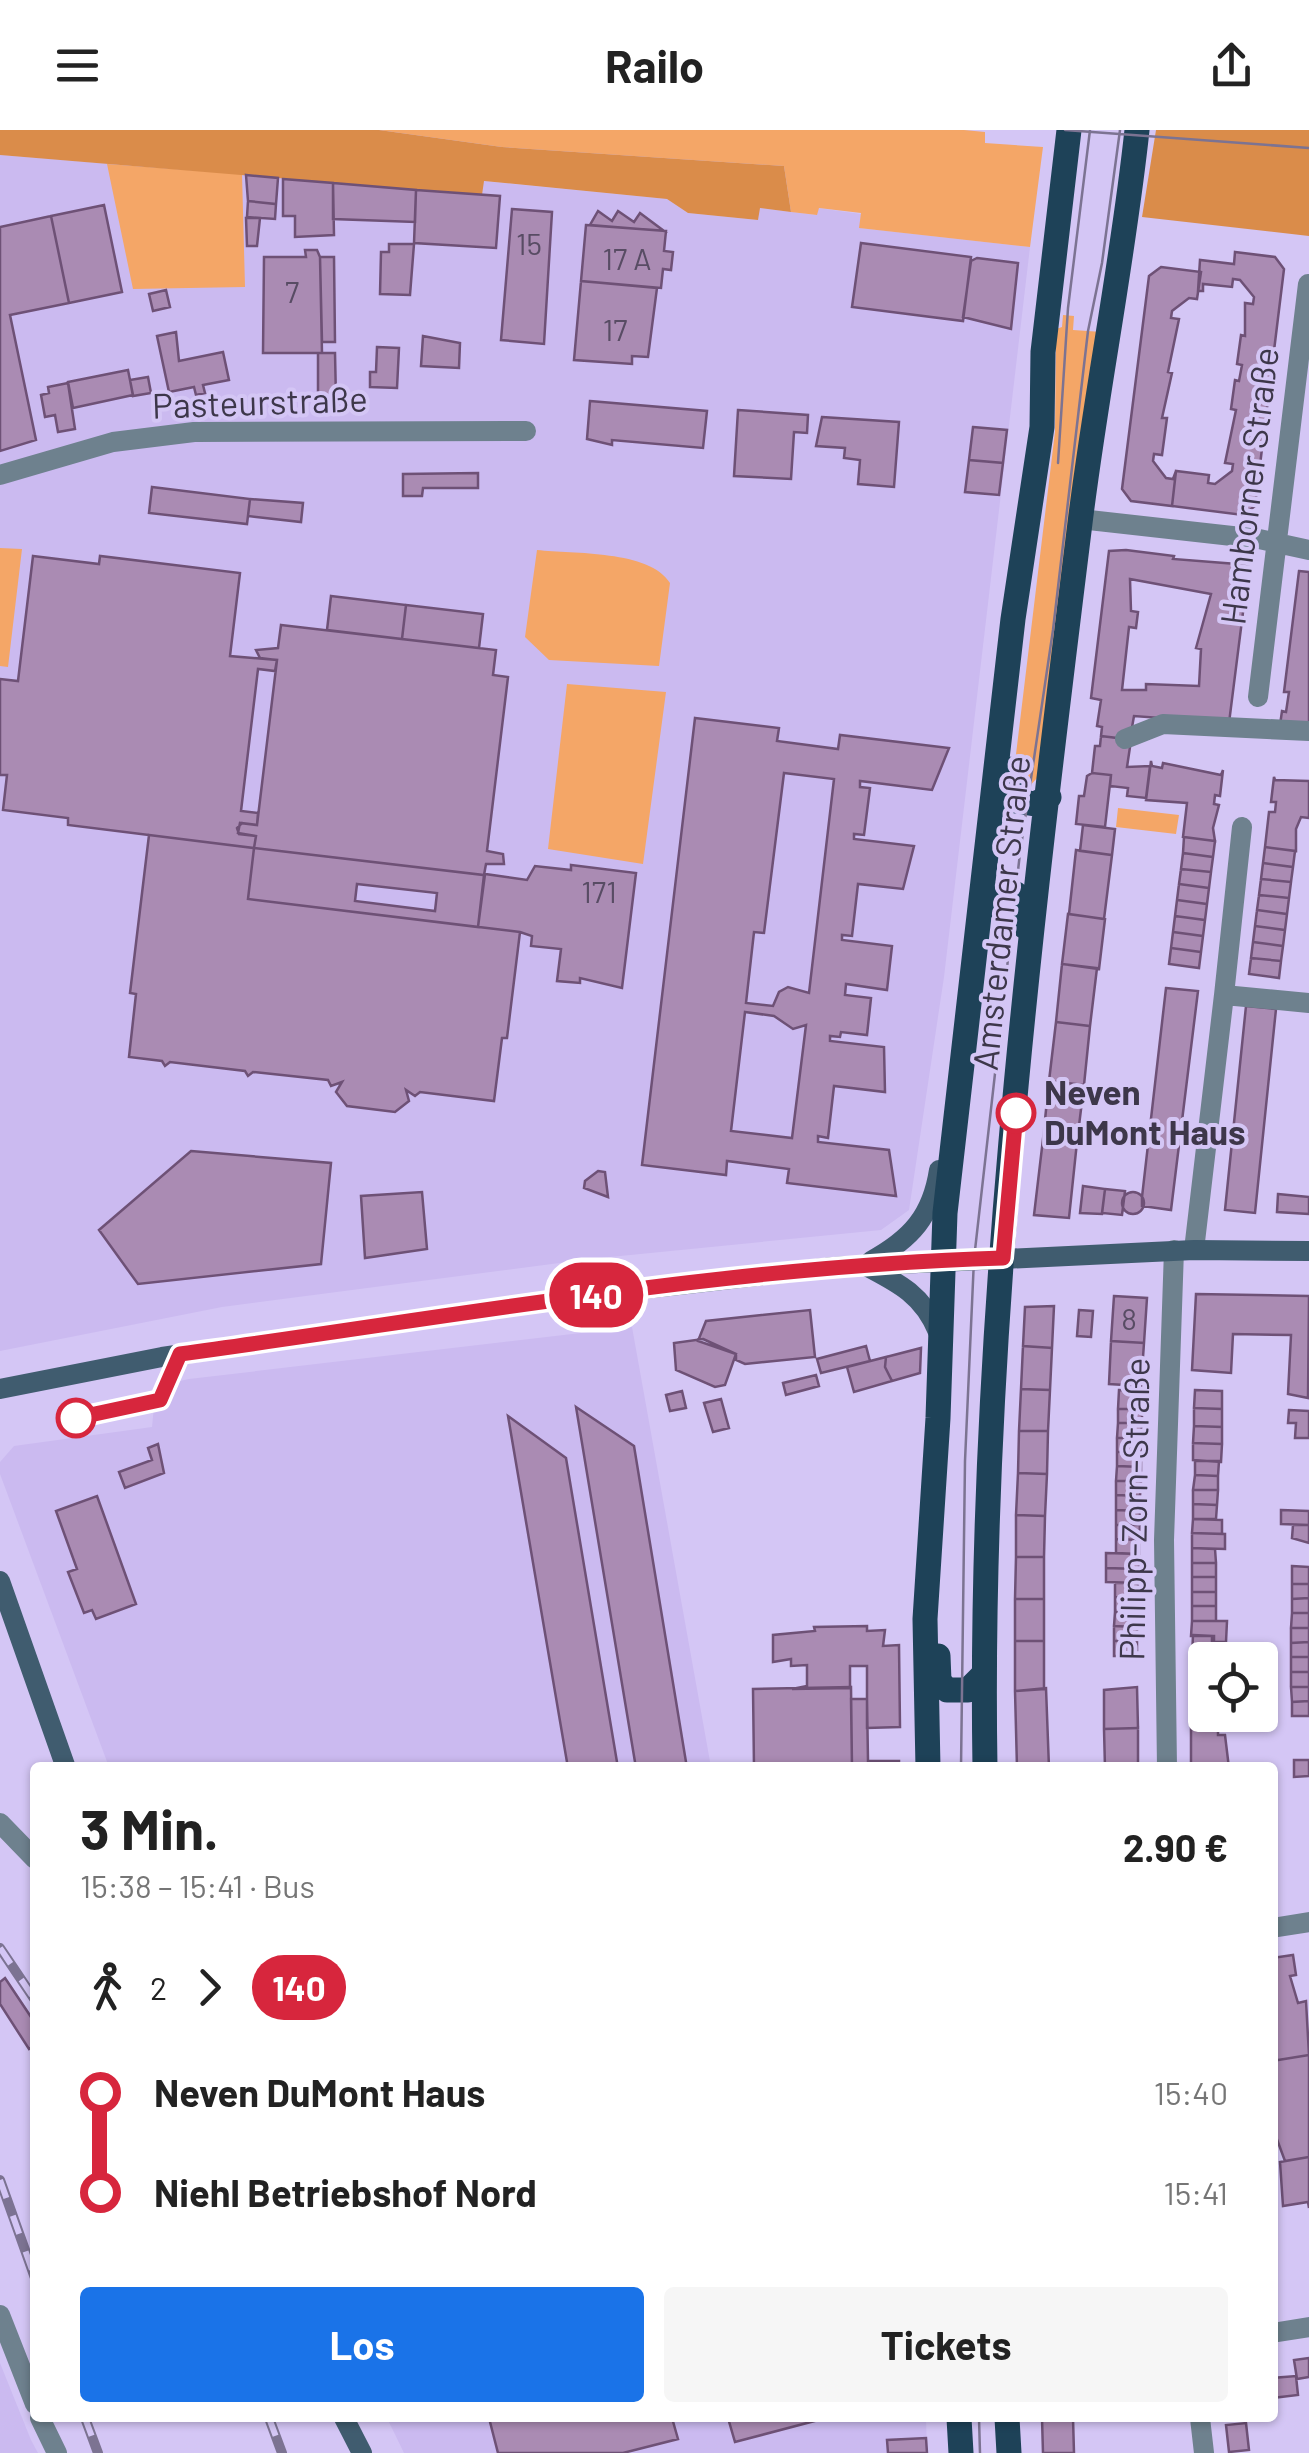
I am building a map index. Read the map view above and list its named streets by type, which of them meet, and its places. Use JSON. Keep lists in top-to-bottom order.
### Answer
{
  "streets": {
    "main road": ["Amsterdamer Straße"],
    "street": ["Pasteurstraße", "Hamborner Straße", "Philipp-Zorn-Straße"]
  },
  "places": ["Neven DuMont Haus"],
  "lines": ["bus line 140"],
  "house_numbers": [
    "15",
    "17 A",
    "7",
    "17",
    "171",
    "8"
  ],
  "page": {
    "header": "Railo",
    "on_map": "140",
    "heading": ["3 Min.", "15:38 – 15:41 · Bus", "2.90 €"],
    "legs": ["2", "140"],
    "list": [
      {
        "name": "Neven DuMont Haus",
        "value": "15:40"
      },
      {
        "name": "Niehl Betriebshof Nord",
        "value": "15:41"
      }
    ],
    "buttons": ["Los", "Tickets"]
  }
}
